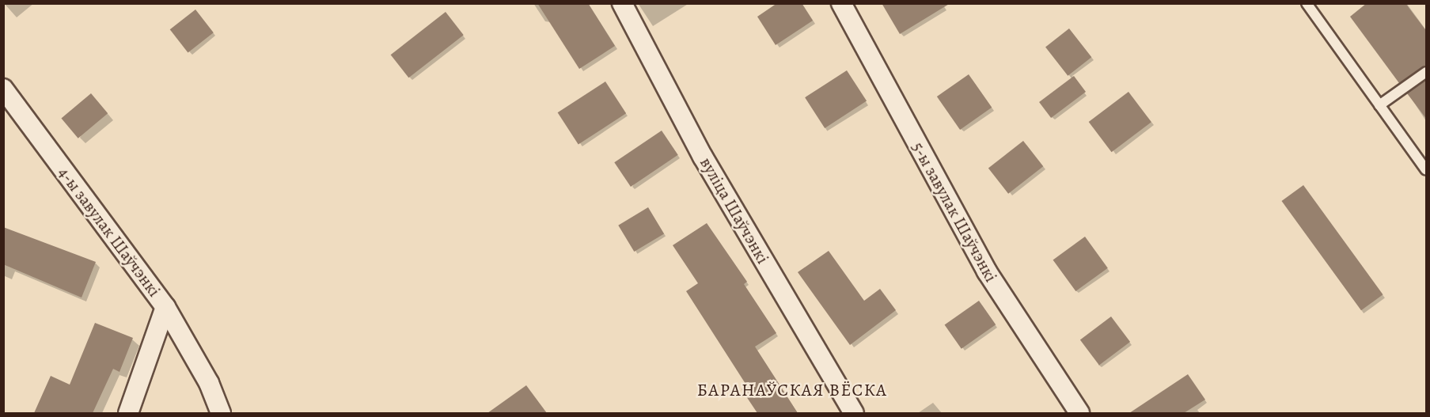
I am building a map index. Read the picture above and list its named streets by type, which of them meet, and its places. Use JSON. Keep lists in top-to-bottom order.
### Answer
{
  "streets": {
    "street": ["вуліца Шаўчэнкі", "5-ы завулак Шаўчэнкі", "4-ы завулак Шаўчэнкі"]
  },
  "districts": ["БАРАНАЎСКАЯ ВЁСКА"]
}
